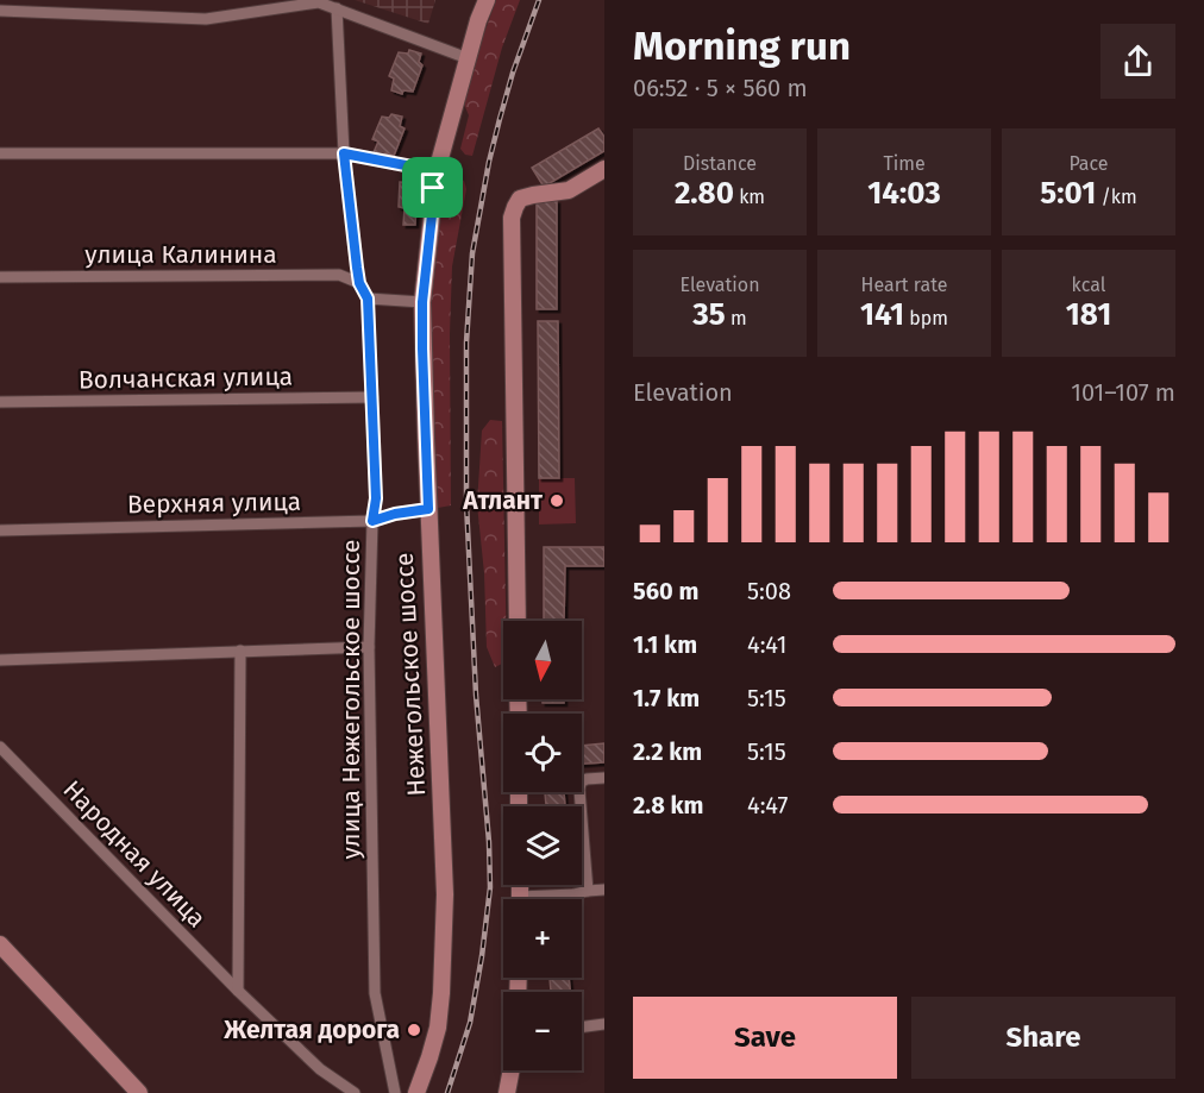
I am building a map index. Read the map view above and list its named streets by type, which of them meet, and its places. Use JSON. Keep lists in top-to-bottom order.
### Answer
{
  "streets": {
    "street": [
      "улица Калинина",
      "Волчанская улица",
      "Верхняя улица",
      "Нежегольское шоссе",
      "улица Нежегольское шоссе",
      "Народная улица"
    ]
  },
  "crossings": [
    ["улица Калинина", "улица Нежегольское шоссе"],
    ["Волчанская улица", "улица Нежегольское шоссе"],
    ["Верхняя улица", "Нежегольское шоссе"],
    ["Верхняя улица", "улица Нежегольское шоссе"]
  ],
  "places": ["Атлант", "Желтая дорога"],
  "north": "bottom",
  "page": {
    "heading": ["Morning run", "06:52 · 5 × 560 m"],
    "stats": [
      ["Distance", "2.80 km"],
      ["Time", "14:03"],
      ["Pace", "5:01 /km"],
      ["Elevation", "35 m"],
      ["Heart rate", "141 bpm"],
      ["kcal", "181"]
    ],
    "chart": ["Elevation", "101–107 m"],
    "list": [
      {
        "name": "560 m",
        "note": "5:08"
      },
      {
        "name": "1.1 km",
        "note": "4:41"
      },
      {
        "name": "1.7 km",
        "note": "5:15"
      },
      {
        "name": "2.2 km",
        "note": "5:15"
      },
      {
        "name": "2.8 km",
        "note": "4:47"
      }
    ],
    "map_buttons": ["+", "−"],
    "buttons": ["Save", "Share"]
  }
}
